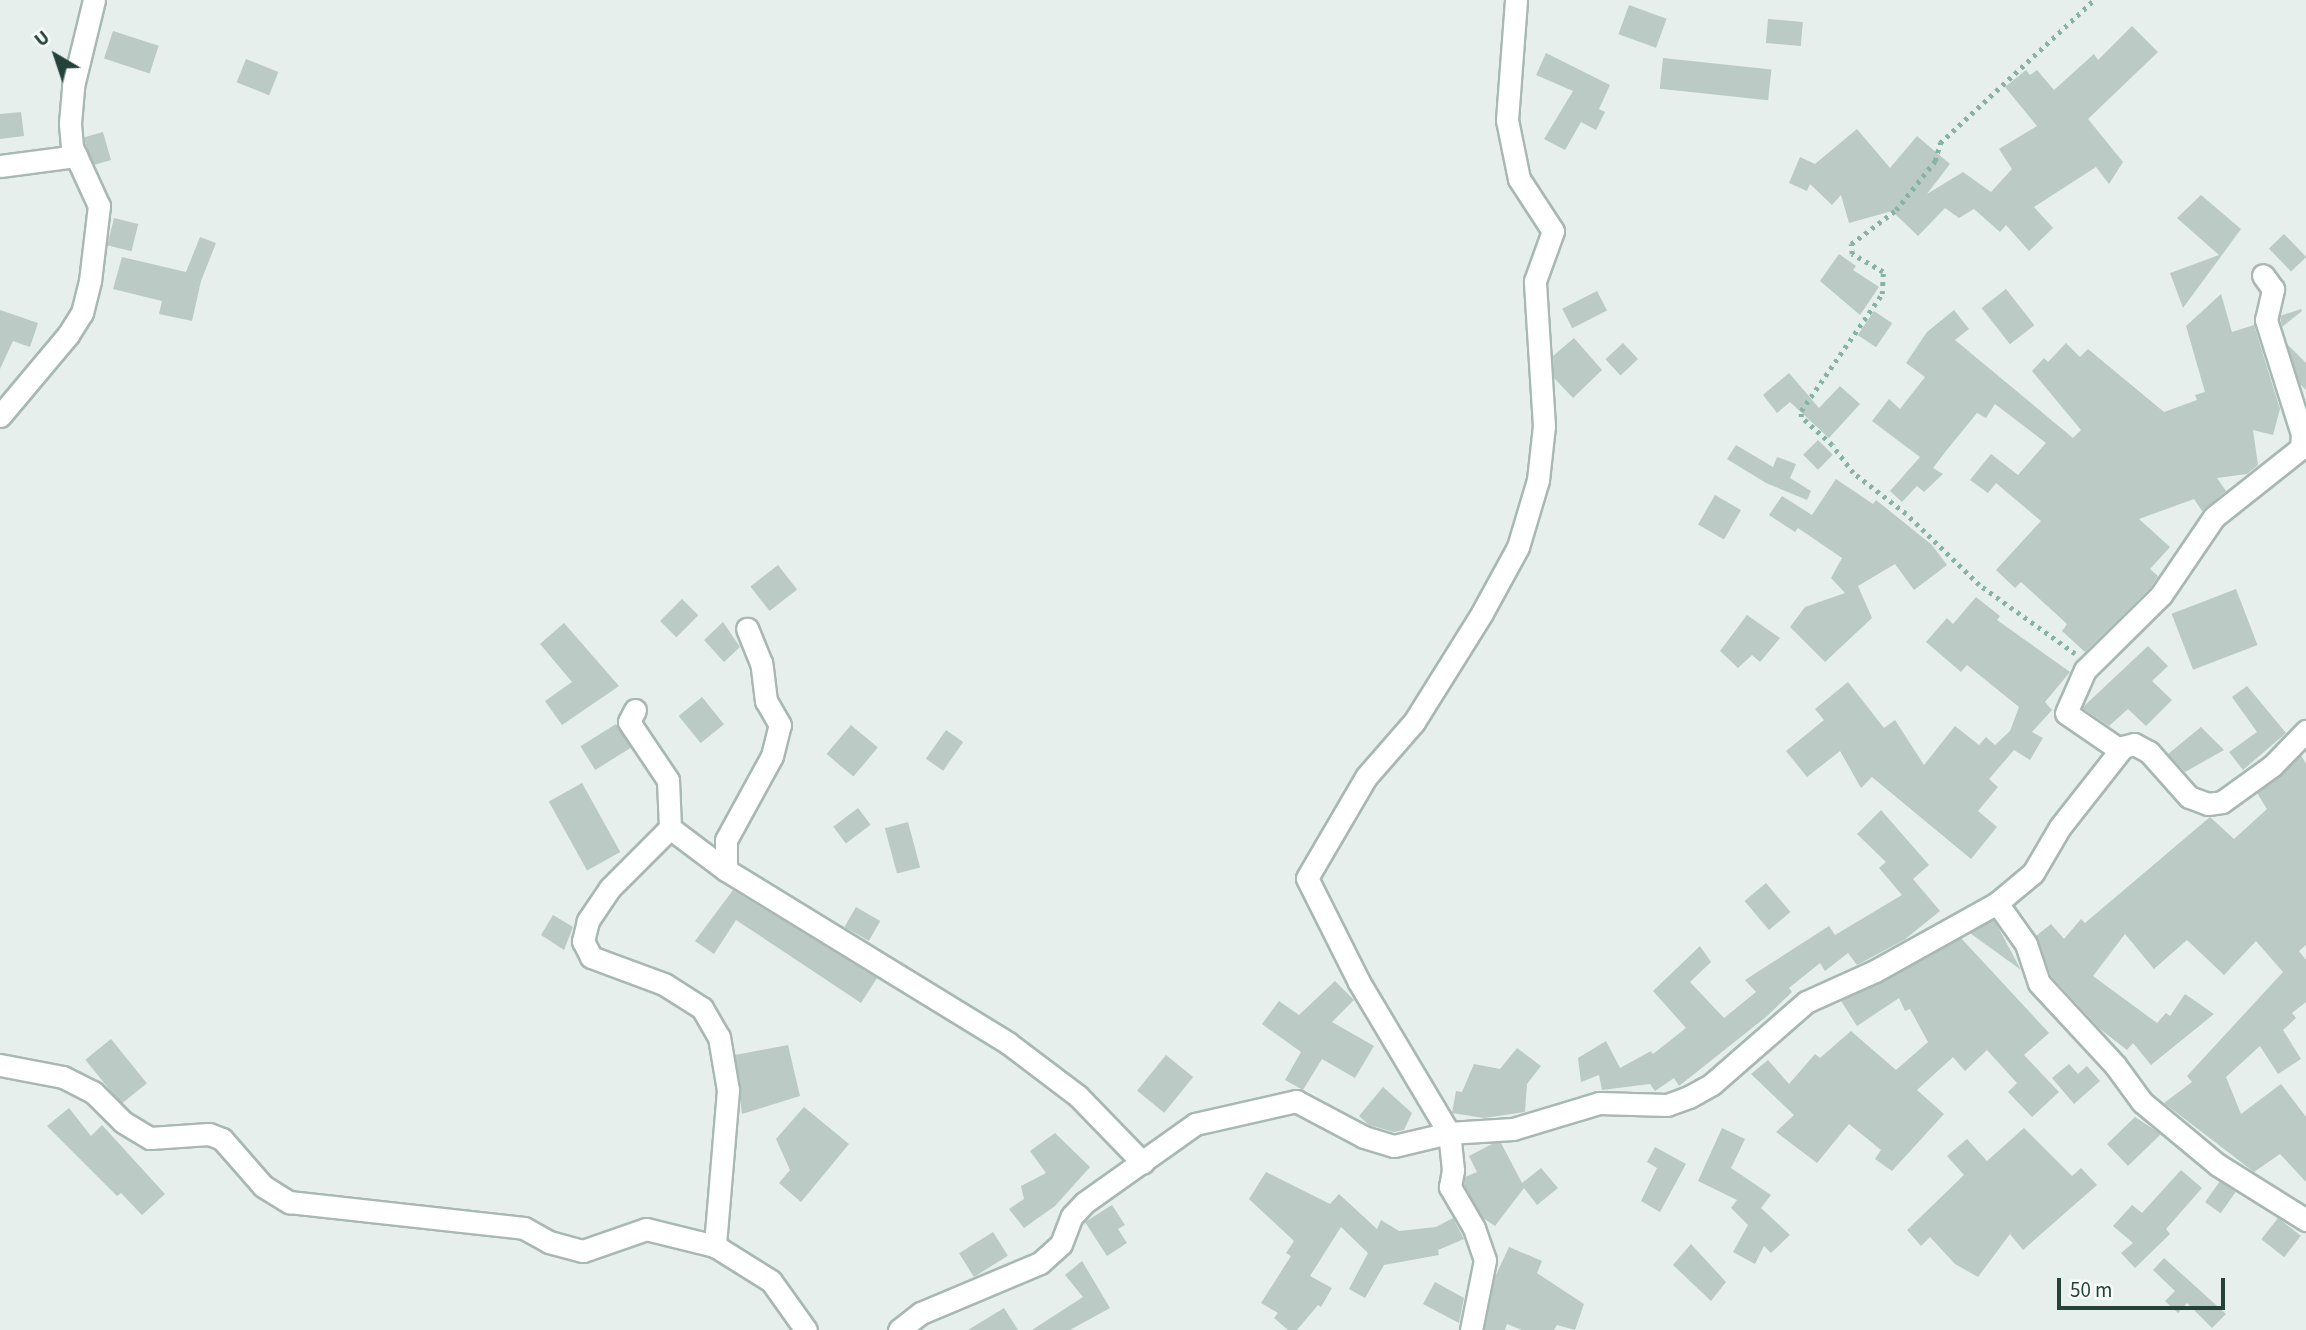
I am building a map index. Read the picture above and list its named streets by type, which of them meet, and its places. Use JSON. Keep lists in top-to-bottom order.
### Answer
{
  "scale_bar": "50 m",
  "north": "top left"
}
